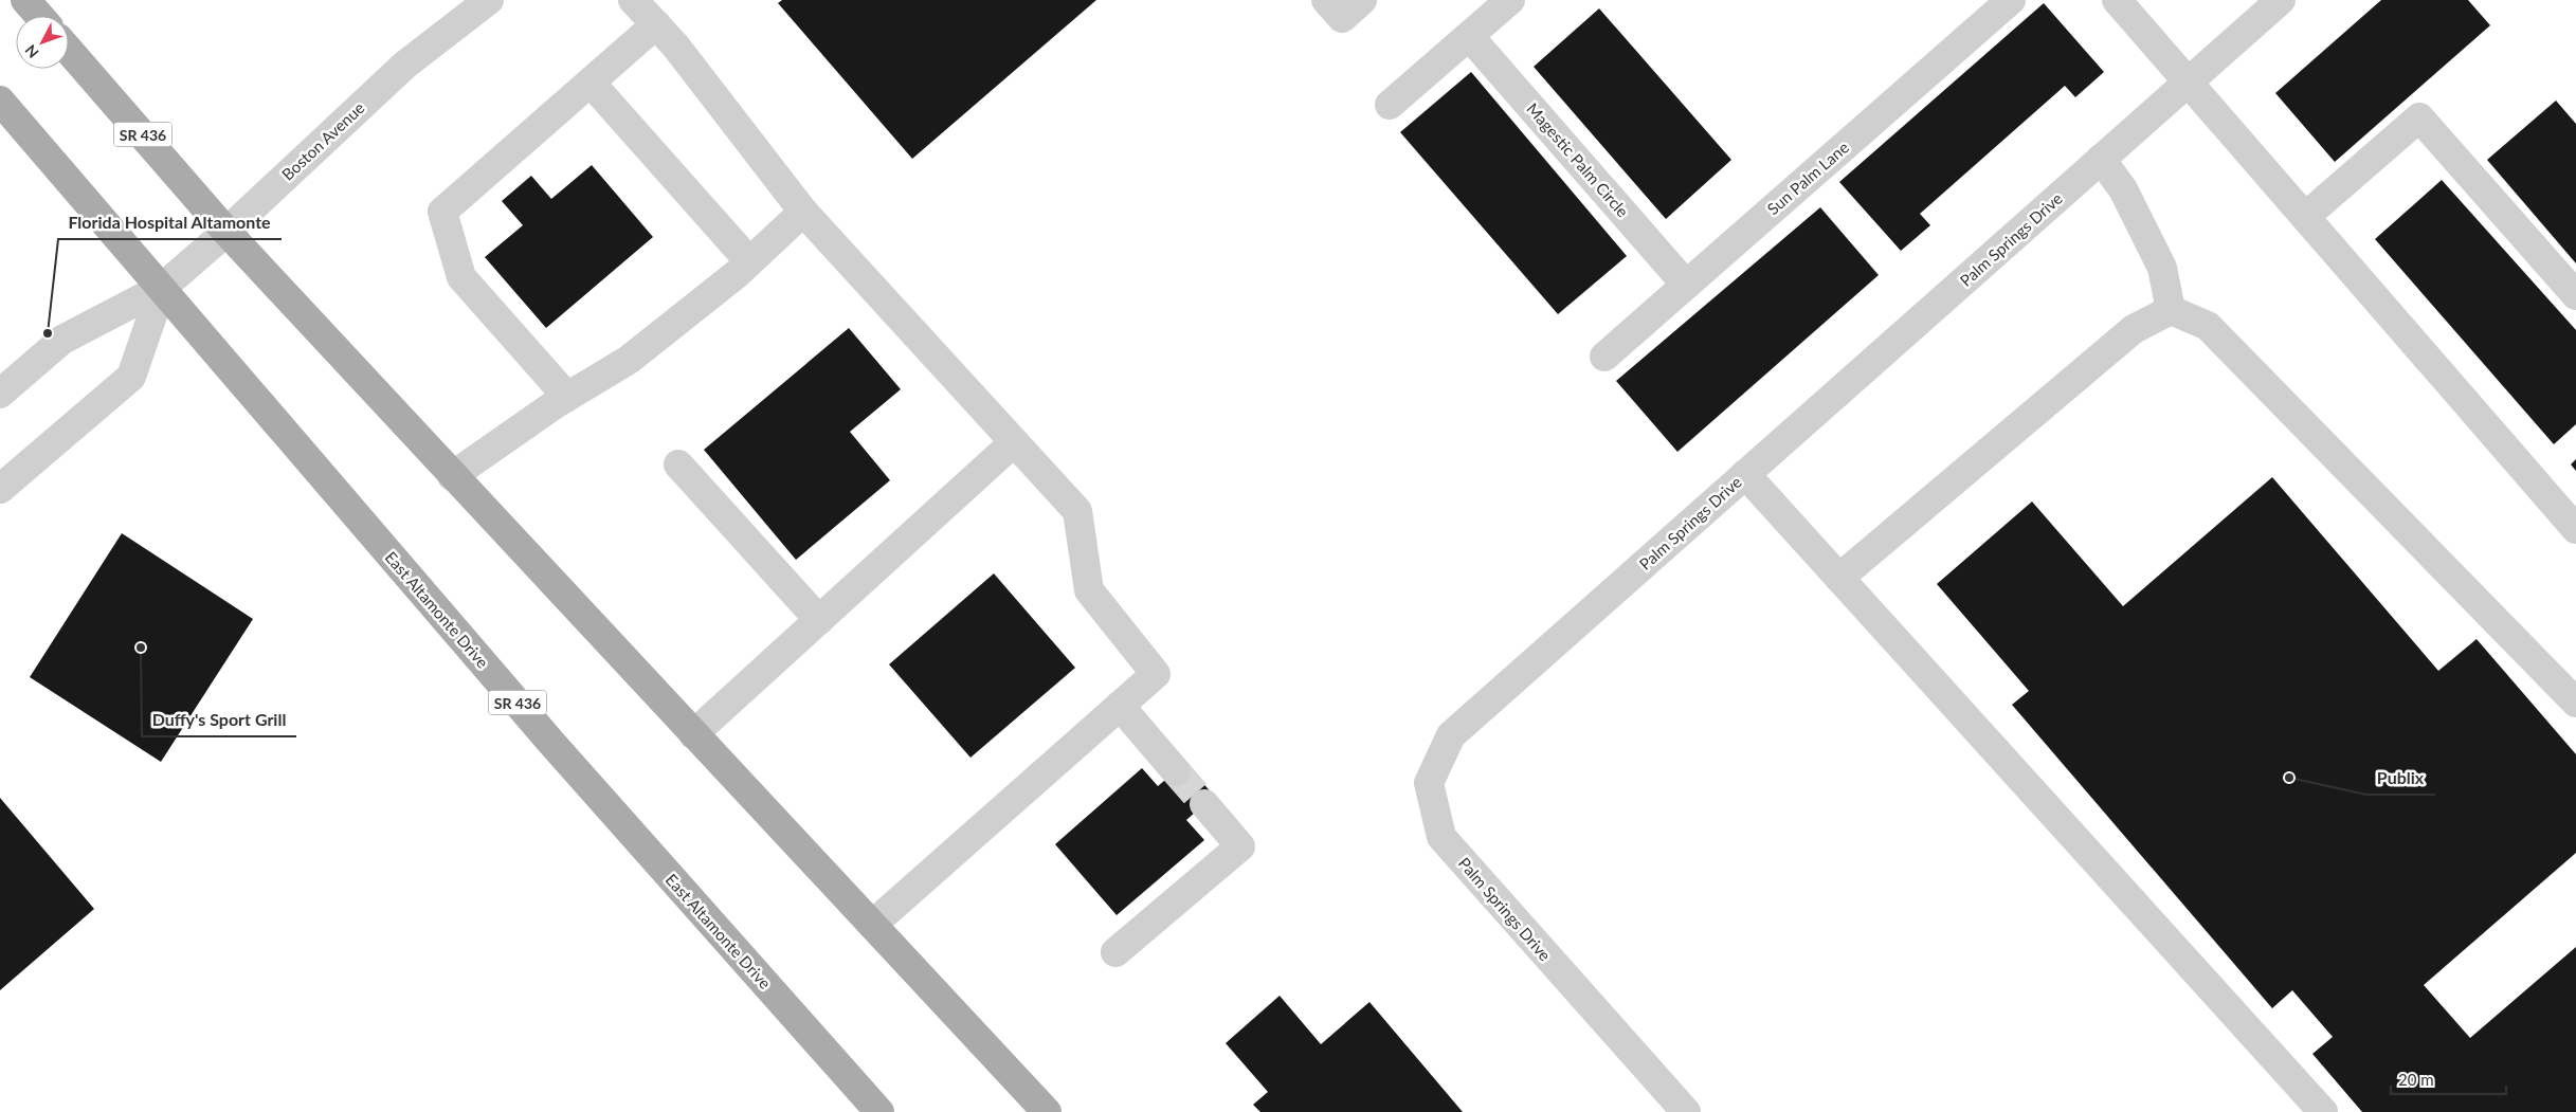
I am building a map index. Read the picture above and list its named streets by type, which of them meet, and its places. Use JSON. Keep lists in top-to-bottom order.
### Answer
{
  "streets": {
    "main road": ["SR 436", "East Altamonte Drive"],
    "street": [
      "Boston Avenue",
      "Magestic Palm Circle",
      "Sun Palm Lane",
      "Palm Springs Drive"
    ]
  },
  "crossings": [
    ["SR 436", "Boston Avenue"],
    ["Boston Avenue", "East Altamonte Drive"],
    ["Magestic Palm Circle", "Sun Palm Lane"]
  ],
  "places": ["Florida Hospital Altamonte", "Duffy's Sport Grill", "Publix"],
  "scale_bar": "20 m",
  "north": "bottom left"
}
